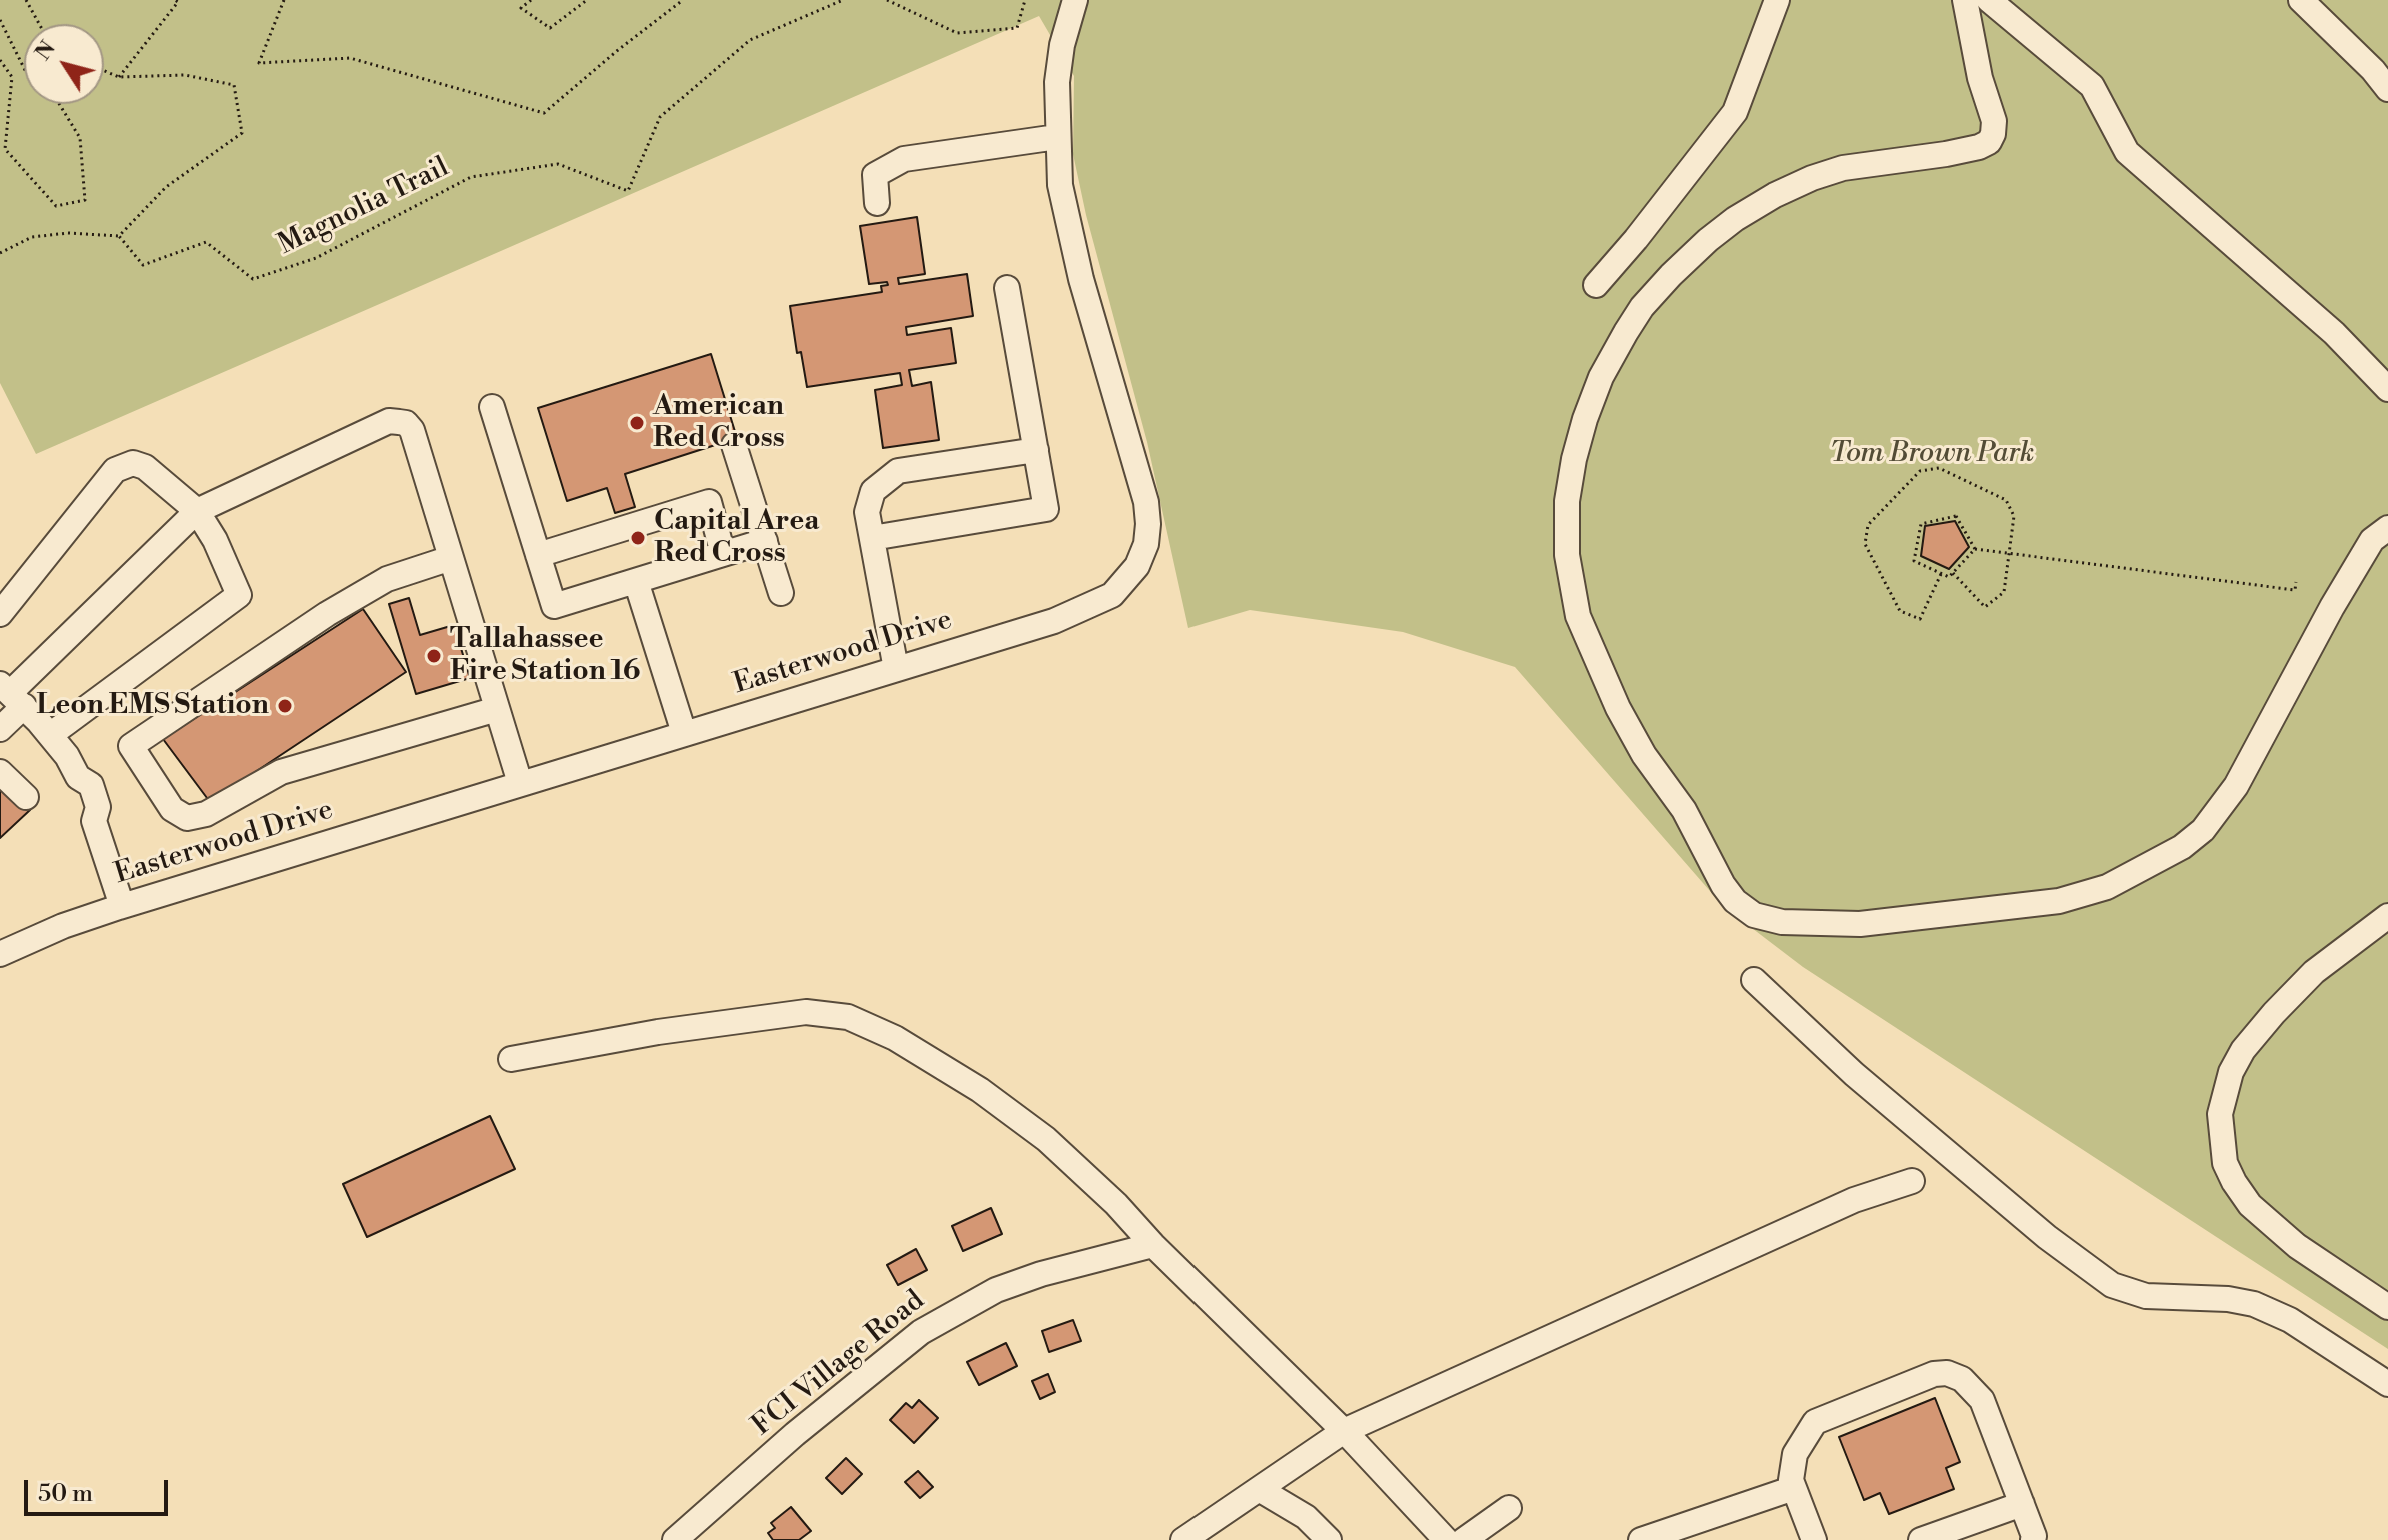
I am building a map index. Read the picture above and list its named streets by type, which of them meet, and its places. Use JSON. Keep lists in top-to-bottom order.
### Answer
{
  "streets": {
    "street": ["Easterwood Drive", "FCI Village Road"],
    "path": ["Magnolia Trail"]
  },
  "parks": ["Tom Brown Park"],
  "places": [
    "American Red Cross",
    "Capital Area Red Cross",
    "Tallahassee Fire Station 16",
    "Leon EMS Station"
  ],
  "scale_bar": "50 m",
  "north": "top left"
}
